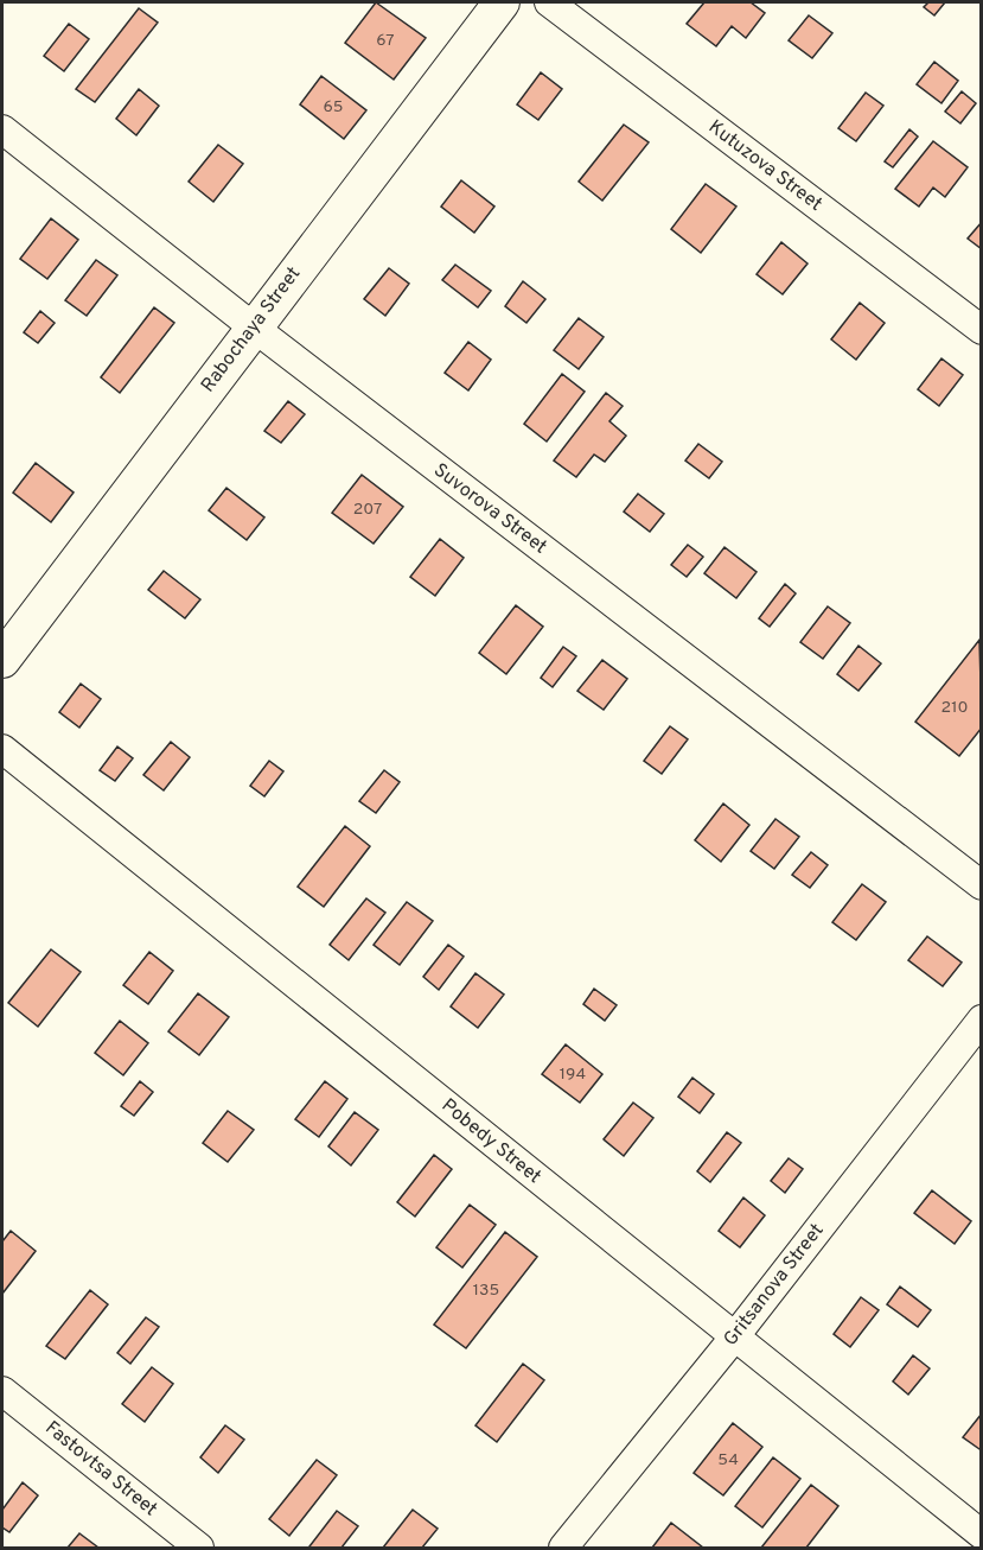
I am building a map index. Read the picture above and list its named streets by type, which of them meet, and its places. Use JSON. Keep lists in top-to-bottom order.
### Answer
{
  "streets": {
    "street": [
      "Kutuzova Street",
      "Rabochaya Street",
      "Suvorova Street",
      "Pobedy Street",
      "Gritsanova Street",
      "Fastovtsa Street"
    ]
  },
  "crossings": [
    ["Rabochaya Street", "Suvorova Street"],
    ["Pobedy Street", "Gritsanova Street"]
  ],
  "house_numbers": [
    "67",
    "65",
    "207",
    "210",
    "194",
    "135",
    "54"
  ]
}
